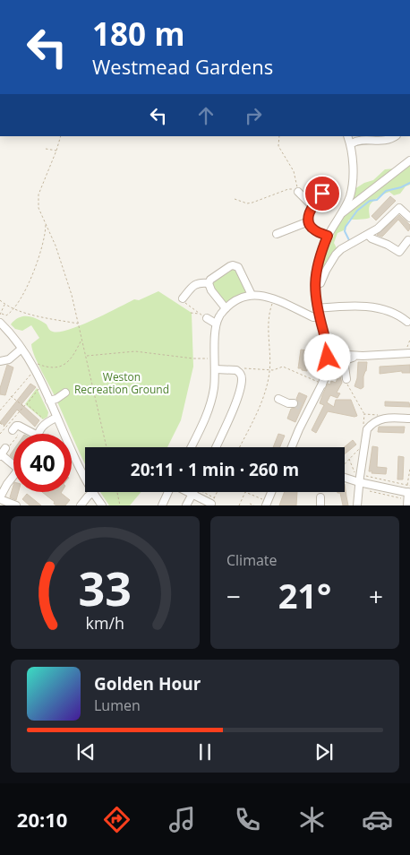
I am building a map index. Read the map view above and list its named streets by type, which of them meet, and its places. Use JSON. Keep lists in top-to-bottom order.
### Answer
{
  "parks": ["Weston Recreation Ground"],
  "page": {
    "turn": ["180 m", "Westmead Gardens"],
    "limit": "40",
    "trip": "20:11 · 1 min · 260 m",
    "tile": "Climate",
    "heat": ["−", "21°", "+"],
    "song": ["Golden Hour", "Lumen"],
    "tabs": "20:10",
    "gauge": ["33", "km/h"]
  }
}
